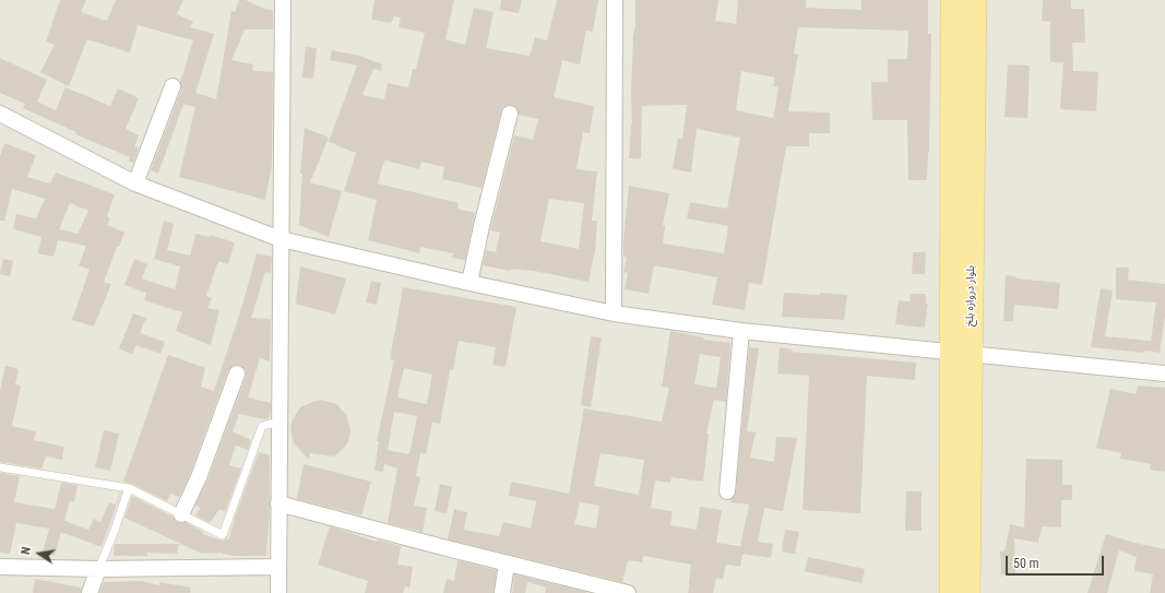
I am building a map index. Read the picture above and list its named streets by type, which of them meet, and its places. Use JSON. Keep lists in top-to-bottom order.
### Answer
{
  "streets": {
    "main road": ["بلوار دروازه بلخ"]
  },
  "scale_bar": "50 m",
  "north": "left"
}
